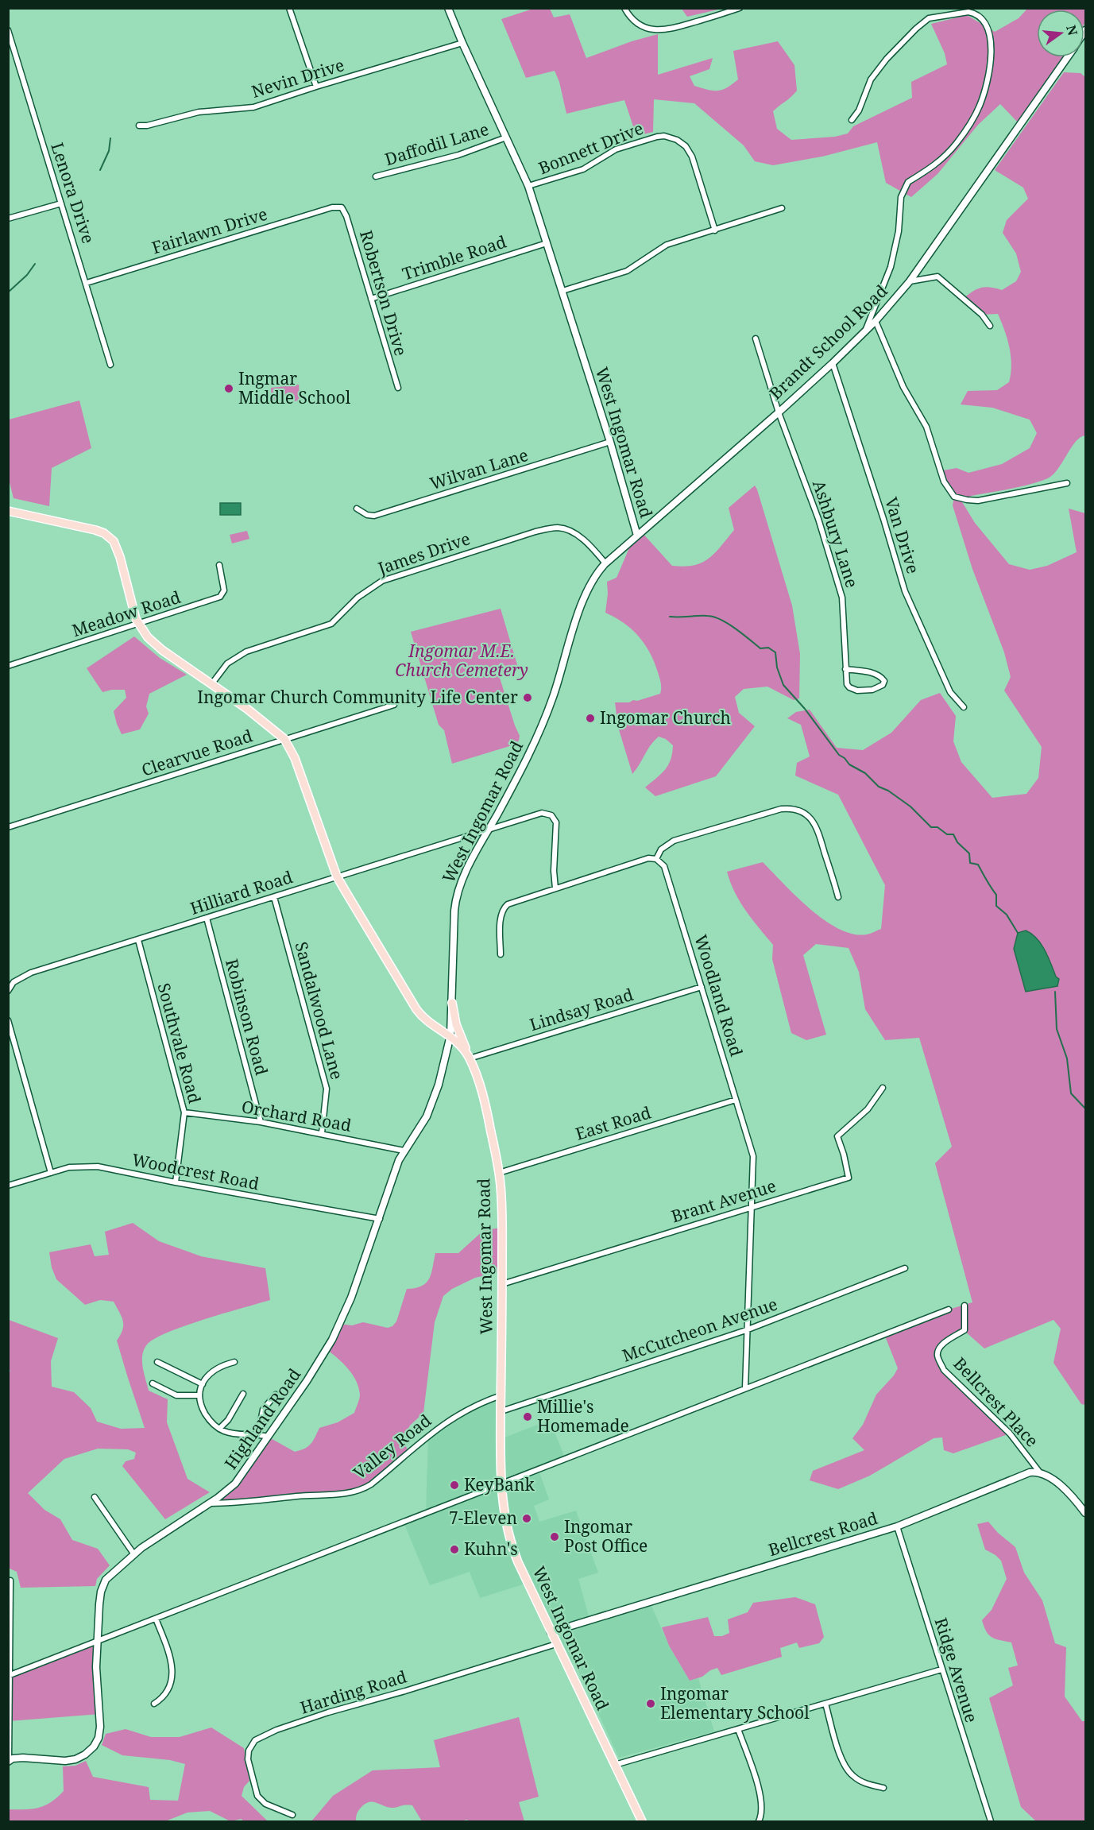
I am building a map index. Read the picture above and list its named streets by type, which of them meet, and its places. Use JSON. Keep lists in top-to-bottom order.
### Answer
{
  "streets": {
    "main road": ["West Ingomar Road"],
    "street": [
      "Nevin Drive",
      "Daffodil Lane",
      "Bonnett Drive",
      "Lenora Drive",
      "Fairlawn Drive",
      "Trimble Road",
      "Robertson Drive",
      "Brandt School Road",
      "Wilvan Lane",
      "Ashbury Lane",
      "Van Drive",
      "James Drive",
      "Meadow Road",
      "Clearvue Road",
      "Hilliard Road",
      "Woodland Road",
      "Lindsay Road",
      "Sandalwood Lane",
      "Robinson Road",
      "Southvale Road",
      "Orchard Road",
      "East Road",
      "Woodcrest Road",
      "Brant Avenue",
      "McCutcheon Avenue",
      "Bellcrest Place",
      "Highland Road",
      "Valley Road",
      "Bellcrest Road",
      "Ridge Avenue",
      "Harding Road"
    ]
  },
  "crossings": [
    ["Nevin Drive", "West Ingomar Road"],
    ["Daffodil Lane", "West Ingomar Road"],
    ["Bonnett Drive", "West Ingomar Road"],
    ["Lenora Drive", "Fairlawn Drive"],
    ["Fairlawn Drive", "Robertson Drive"],
    ["Trimble Road", "Robertson Drive"],
    ["Trimble Road", "West Ingomar Road"],
    ["Brandt School Road", "West Ingomar Road"],
    ["Brandt School Road", "Ashbury Lane"],
    ["Brandt School Road", "Van Drive"],
    ["West Ingomar Road", "Wilvan Lane"],
    ["West Ingomar Road", "James Drive"],
    ["West Ingomar Road", "Hilliard Road"],
    ["West Ingomar Road", "Lindsay Road"],
    ["West Ingomar Road", "East Road"],
    ["West Ingomar Road", "Brant Avenue"],
    ["West Ingomar Road", "McCutcheon Avenue"],
    ["West Ingomar Road", "Highland Road"],
    ["West Ingomar Road", "Valley Road"],
    ["West Ingomar Road", "Bellcrest Road"],
    ["West Ingomar Road", "Harding Road"],
    ["Hilliard Road", "Sandalwood Lane"],
    ["Hilliard Road", "Robinson Road"],
    ["Hilliard Road", "Southvale Road"],
    ["Woodland Road", "Lindsay Road"],
    ["Woodland Road", "East Road"],
    ["Woodland Road", "Brant Avenue"],
    ["Woodland Road", "McCutcheon Avenue"],
    ["Sandalwood Lane", "Orchard Road"],
    ["Robinson Road", "Orchard Road"],
    ["Southvale Road", "Orchard Road"],
    ["Southvale Road", "Woodcrest Road"],
    ["Orchard Road", "Highland Road"],
    ["Woodcrest Road", "Highland Road"],
    ["Bellcrest Place", "Bellcrest Road"],
    ["Highland Road", "Valley Road"],
    ["Bellcrest Road", "Ridge Avenue"]
  ],
  "parks": ["Ingomar M.E. Church Cemetery"],
  "places": [
    "Ingmar Middle School",
    "Ingomar Church Community Life Center",
    "Ingomar Church",
    "Millie's Homemade",
    "KeyBank",
    "7-Eleven",
    "Ingomar Post Office",
    "Kuhn's",
    "Ingomar Elementary School"
  ],
  "north": "right"
}
